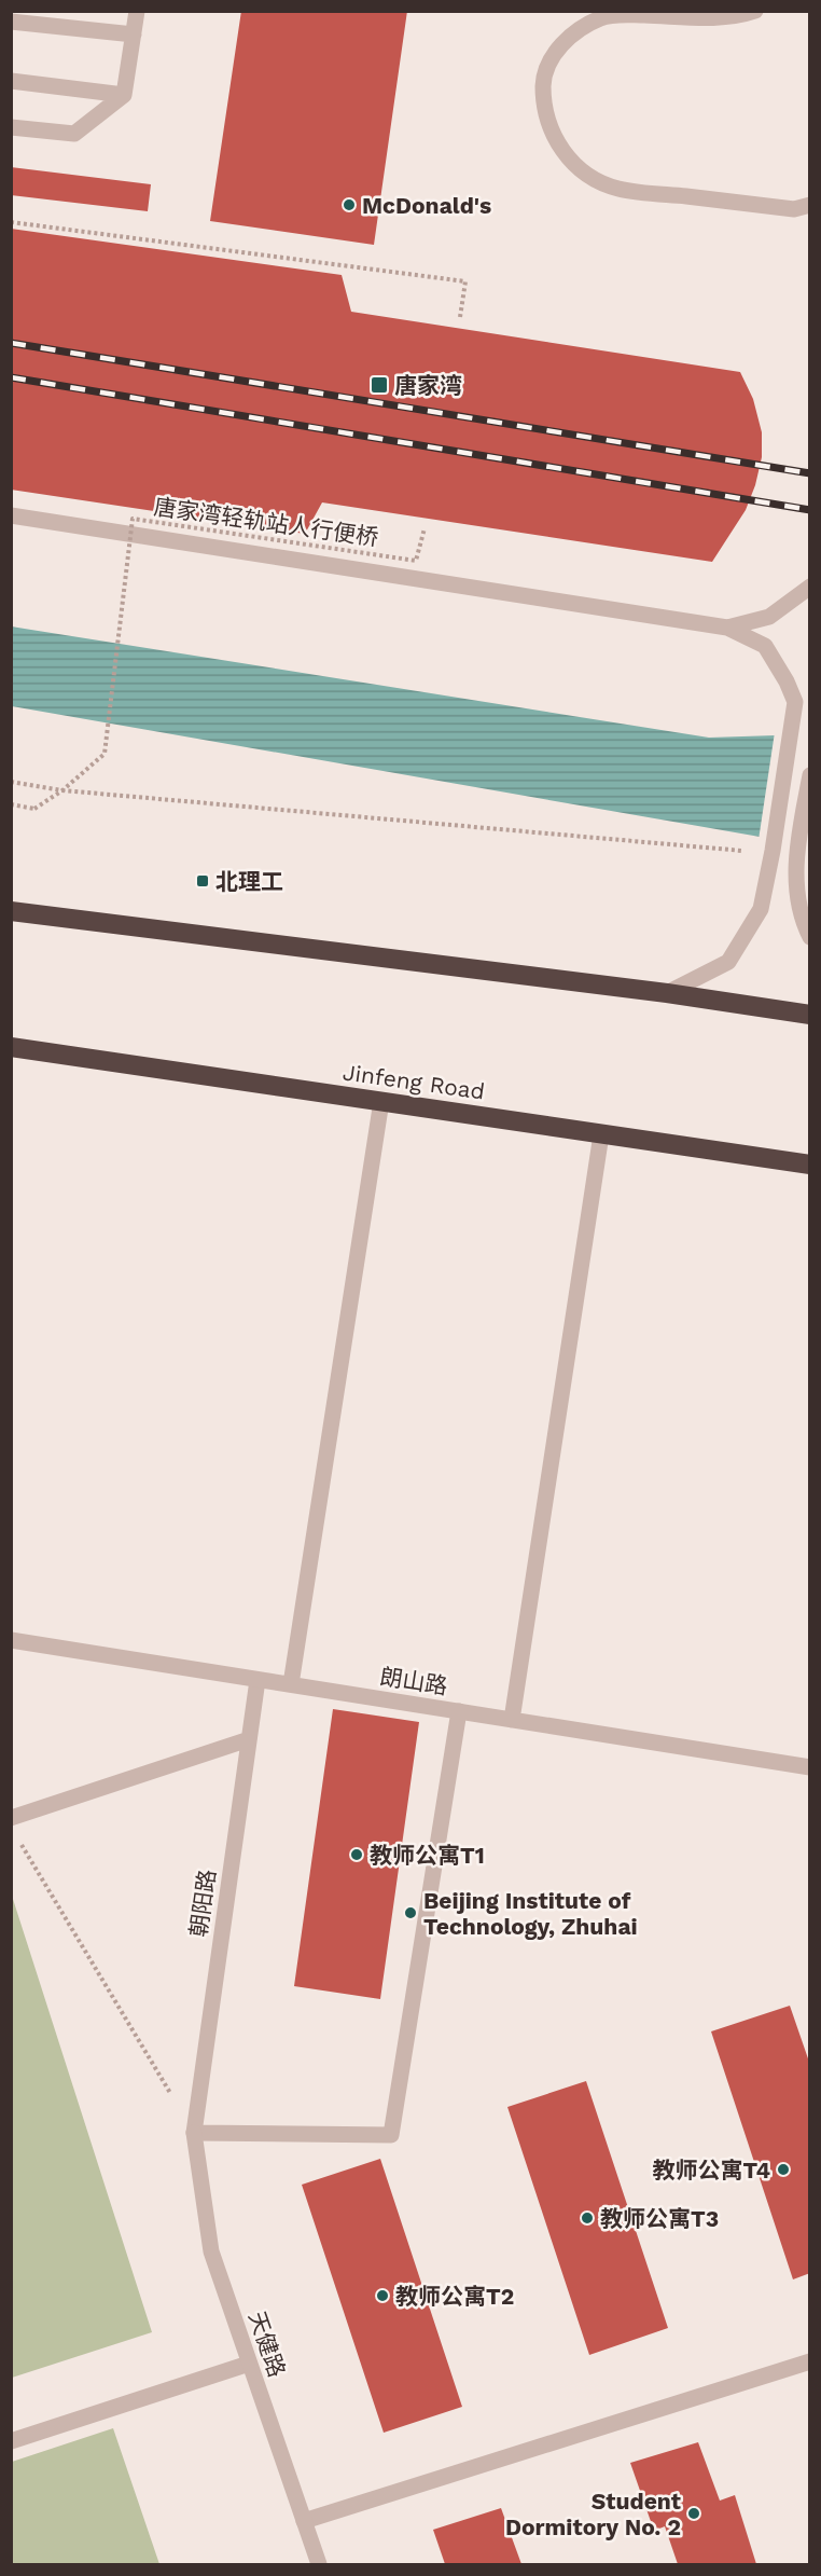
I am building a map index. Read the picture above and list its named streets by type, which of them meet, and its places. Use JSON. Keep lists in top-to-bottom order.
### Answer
{
  "streets": {
    "highway": ["Jinfeng Road"],
    "street": ["朗山路", "朝阳路", "天健路"],
    "path": ["唐家湾轻轨站人行便桥"]
  },
  "crossings": [
    ["朗山路", "朝阳路"],
    ["朝阳路", "天健路"]
  ],
  "places": {
    "other": [
      "McDonald's",
      "教师公寓T1",
      "Beijing Institute of Technology, Zhuhai",
      "教师公寓T4",
      "教师公寓T3",
      "教师公寓T2",
      "Student Dormitory No. 2"
    ],
    "transit": ["唐家湾", "北理工"]
  }
}
